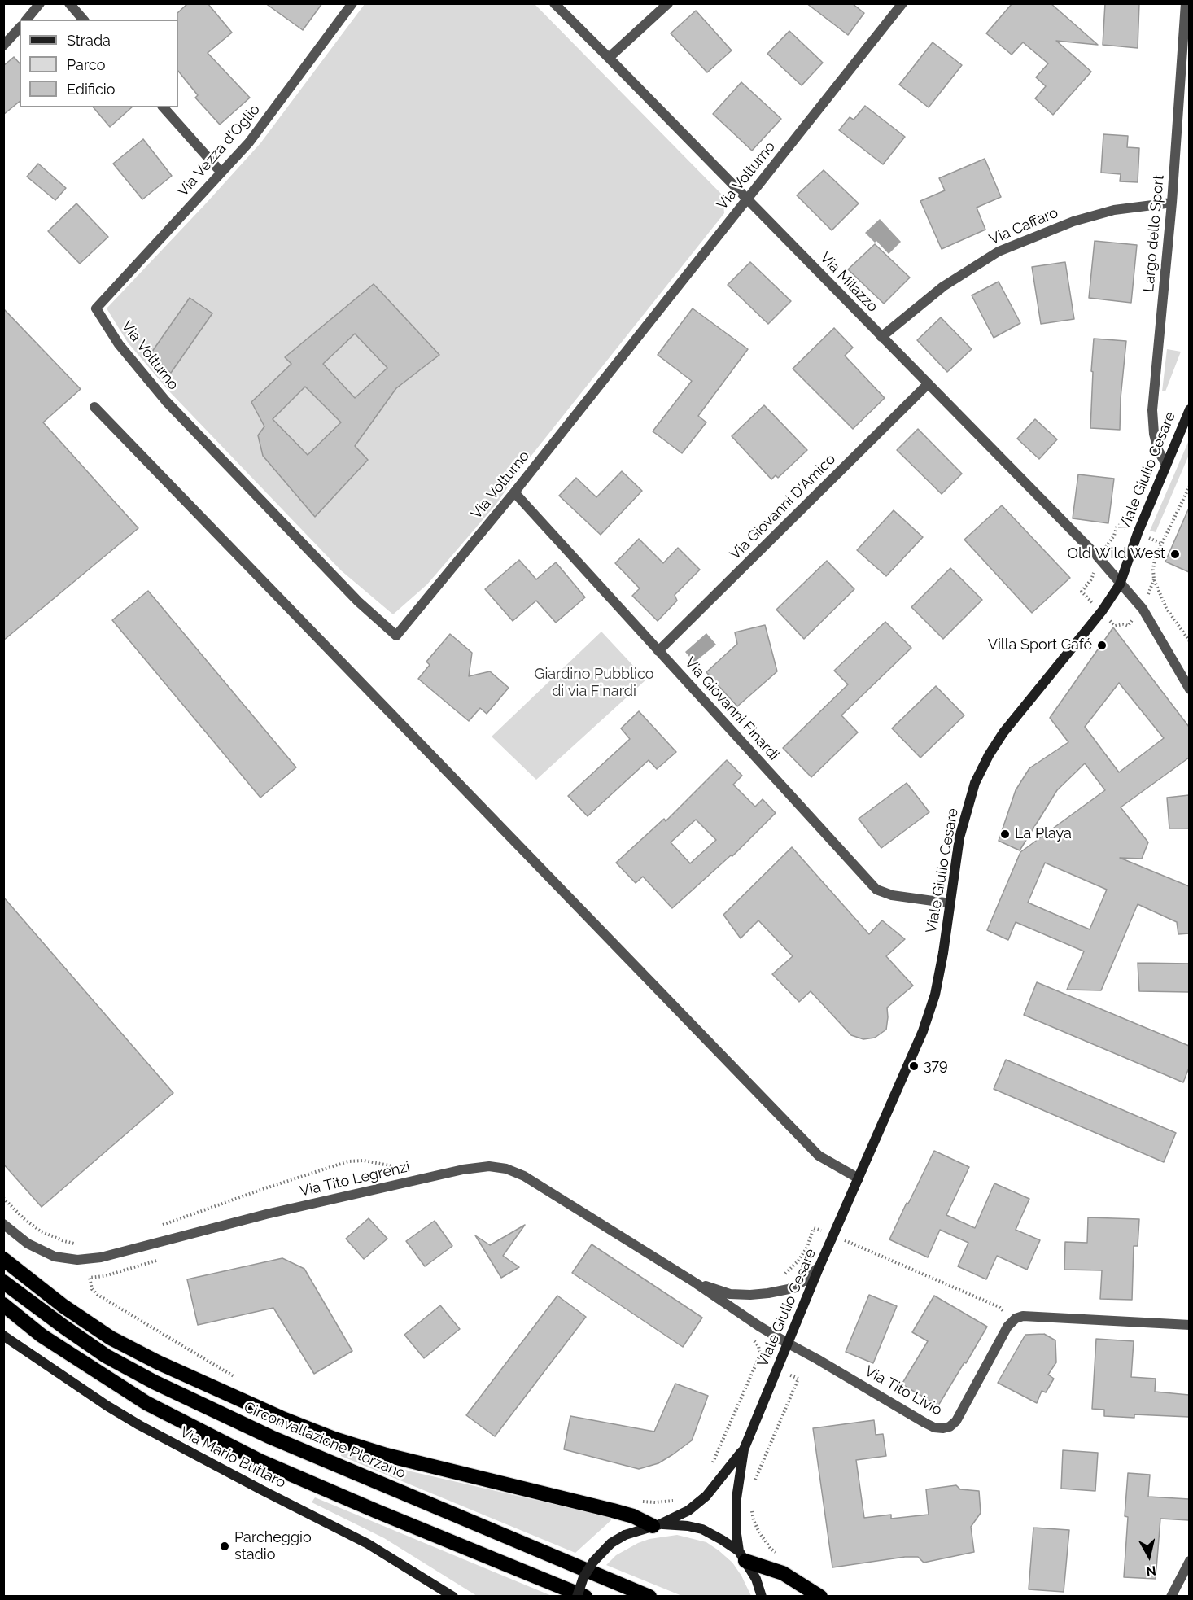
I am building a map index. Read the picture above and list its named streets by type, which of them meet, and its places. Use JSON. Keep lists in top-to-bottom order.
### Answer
{
  "streets": {
    "highway": ["Circonvallazione Plorzano"],
    "street": [
      "Via Vezza d'Oglio",
      "Via Volturno",
      "Via Caffaro",
      "Largo dello Sport",
      "Via Milazzo",
      "Viale Giulio Cesare",
      "Via Giovanni D'Amico",
      "Via Giovanni Finardi",
      "Via Tito Legrenzi",
      "Via Tito Livio",
      "Via Mario Buttaro"
    ]
  },
  "crossings": [
    ["Via Vezza d'Oglio", "Via Volturno"],
    ["Via Volturno", "Via Milazzo"],
    ["Via Volturno", "Via Giovanni Finardi"],
    ["Via Caffaro", "Largo dello Sport"],
    ["Via Caffaro", "Via Milazzo"],
    ["Largo dello Sport", "Viale Giulio Cesare"],
    ["Via Milazzo", "Viale Giulio Cesare"],
    ["Via Milazzo", "Via Giovanni D'Amico"],
    ["Viale Giulio Cesare", "Via Giovanni Finardi"],
    ["Viale Giulio Cesare", "Via Tito Legrenzi"],
    ["Viale Giulio Cesare", "Via Tito Livio"],
    ["Via Giovanni D'Amico", "Via Giovanni Finardi"],
    ["Via Tito Legrenzi", "Via Tito Livio"]
  ],
  "parks": ["Giardino Pubblico di via Finardi"],
  "places": [
    "Old Wild West",
    "Villa Sport Café",
    "La Playa",
    "379",
    "Parcheggio stadio"
  ],
  "legend": ["Strada", "Parco", "Edificio"],
  "north": "bottom"
}
